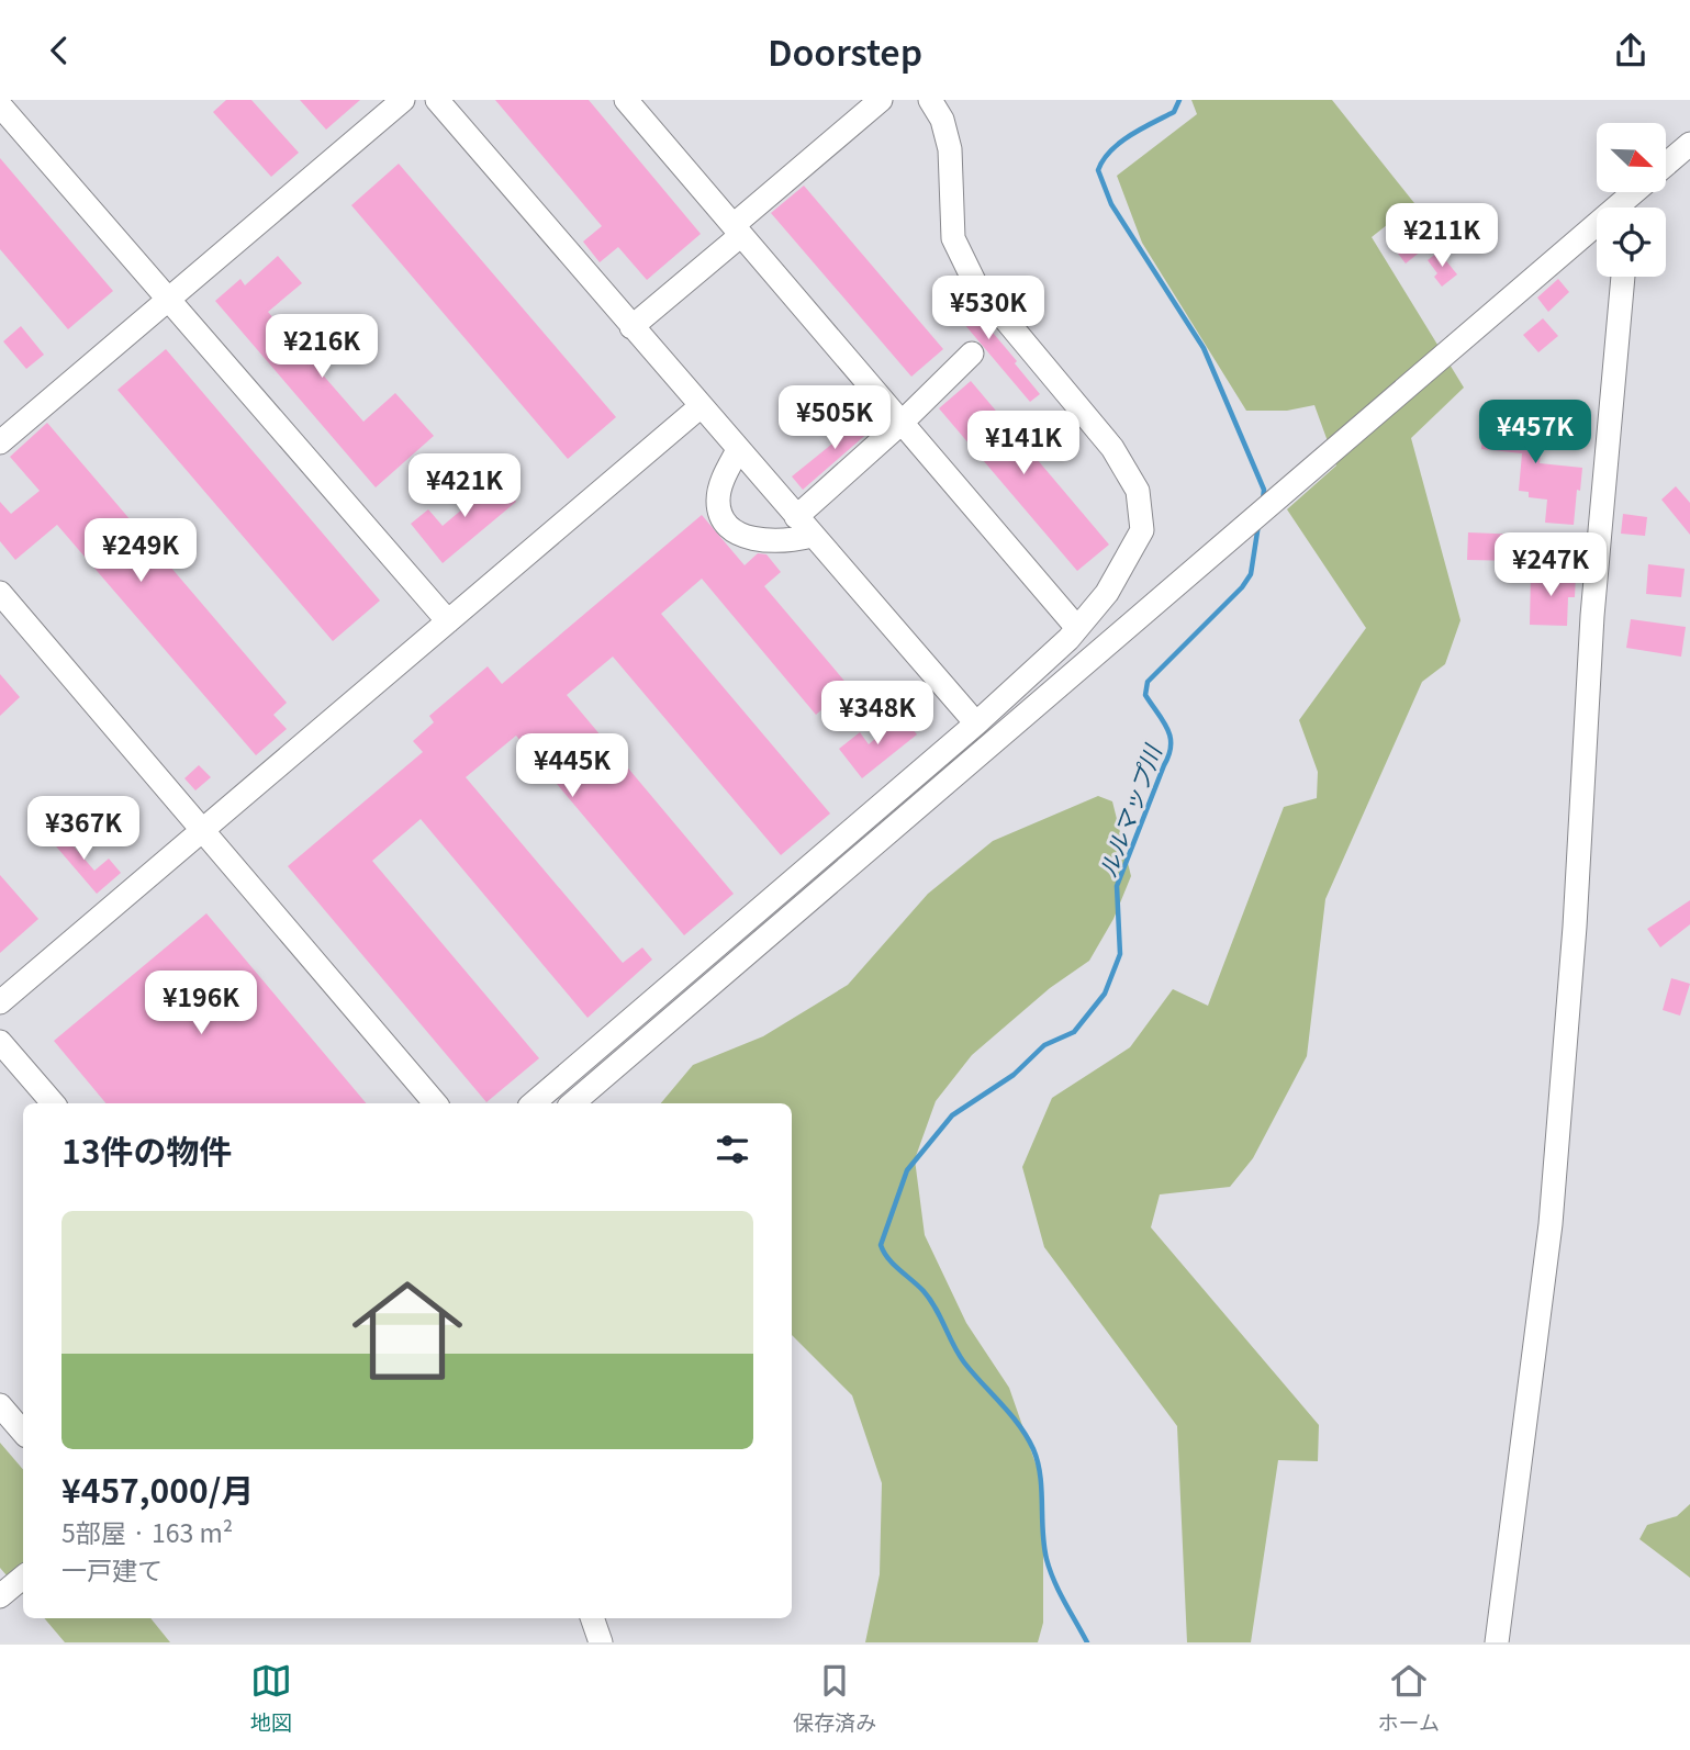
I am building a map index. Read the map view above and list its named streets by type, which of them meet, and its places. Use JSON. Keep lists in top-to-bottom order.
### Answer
{
  "water": ["ルルマップ川"],
  "north": "bottom right",
  "page": {
    "header": "Doorstep",
    "price": [
      "¥211K",
      "¥530K",
      "¥216K",
      "¥505K",
      "¥457K",
      "¥141K",
      "¥421K",
      "¥249K",
      "¥247K",
      "¥348K",
      "¥445K",
      "¥367K",
      "¥196K"
    ],
    "heading": "13件の物件",
    "list": [
      {
        "name": "¥457,000/月",
        "note": "5部屋 · 163 m² · 一戸建て"
      }
    ],
    "tabs": ["地図", "保存済み", "ホーム"]
  }
}
